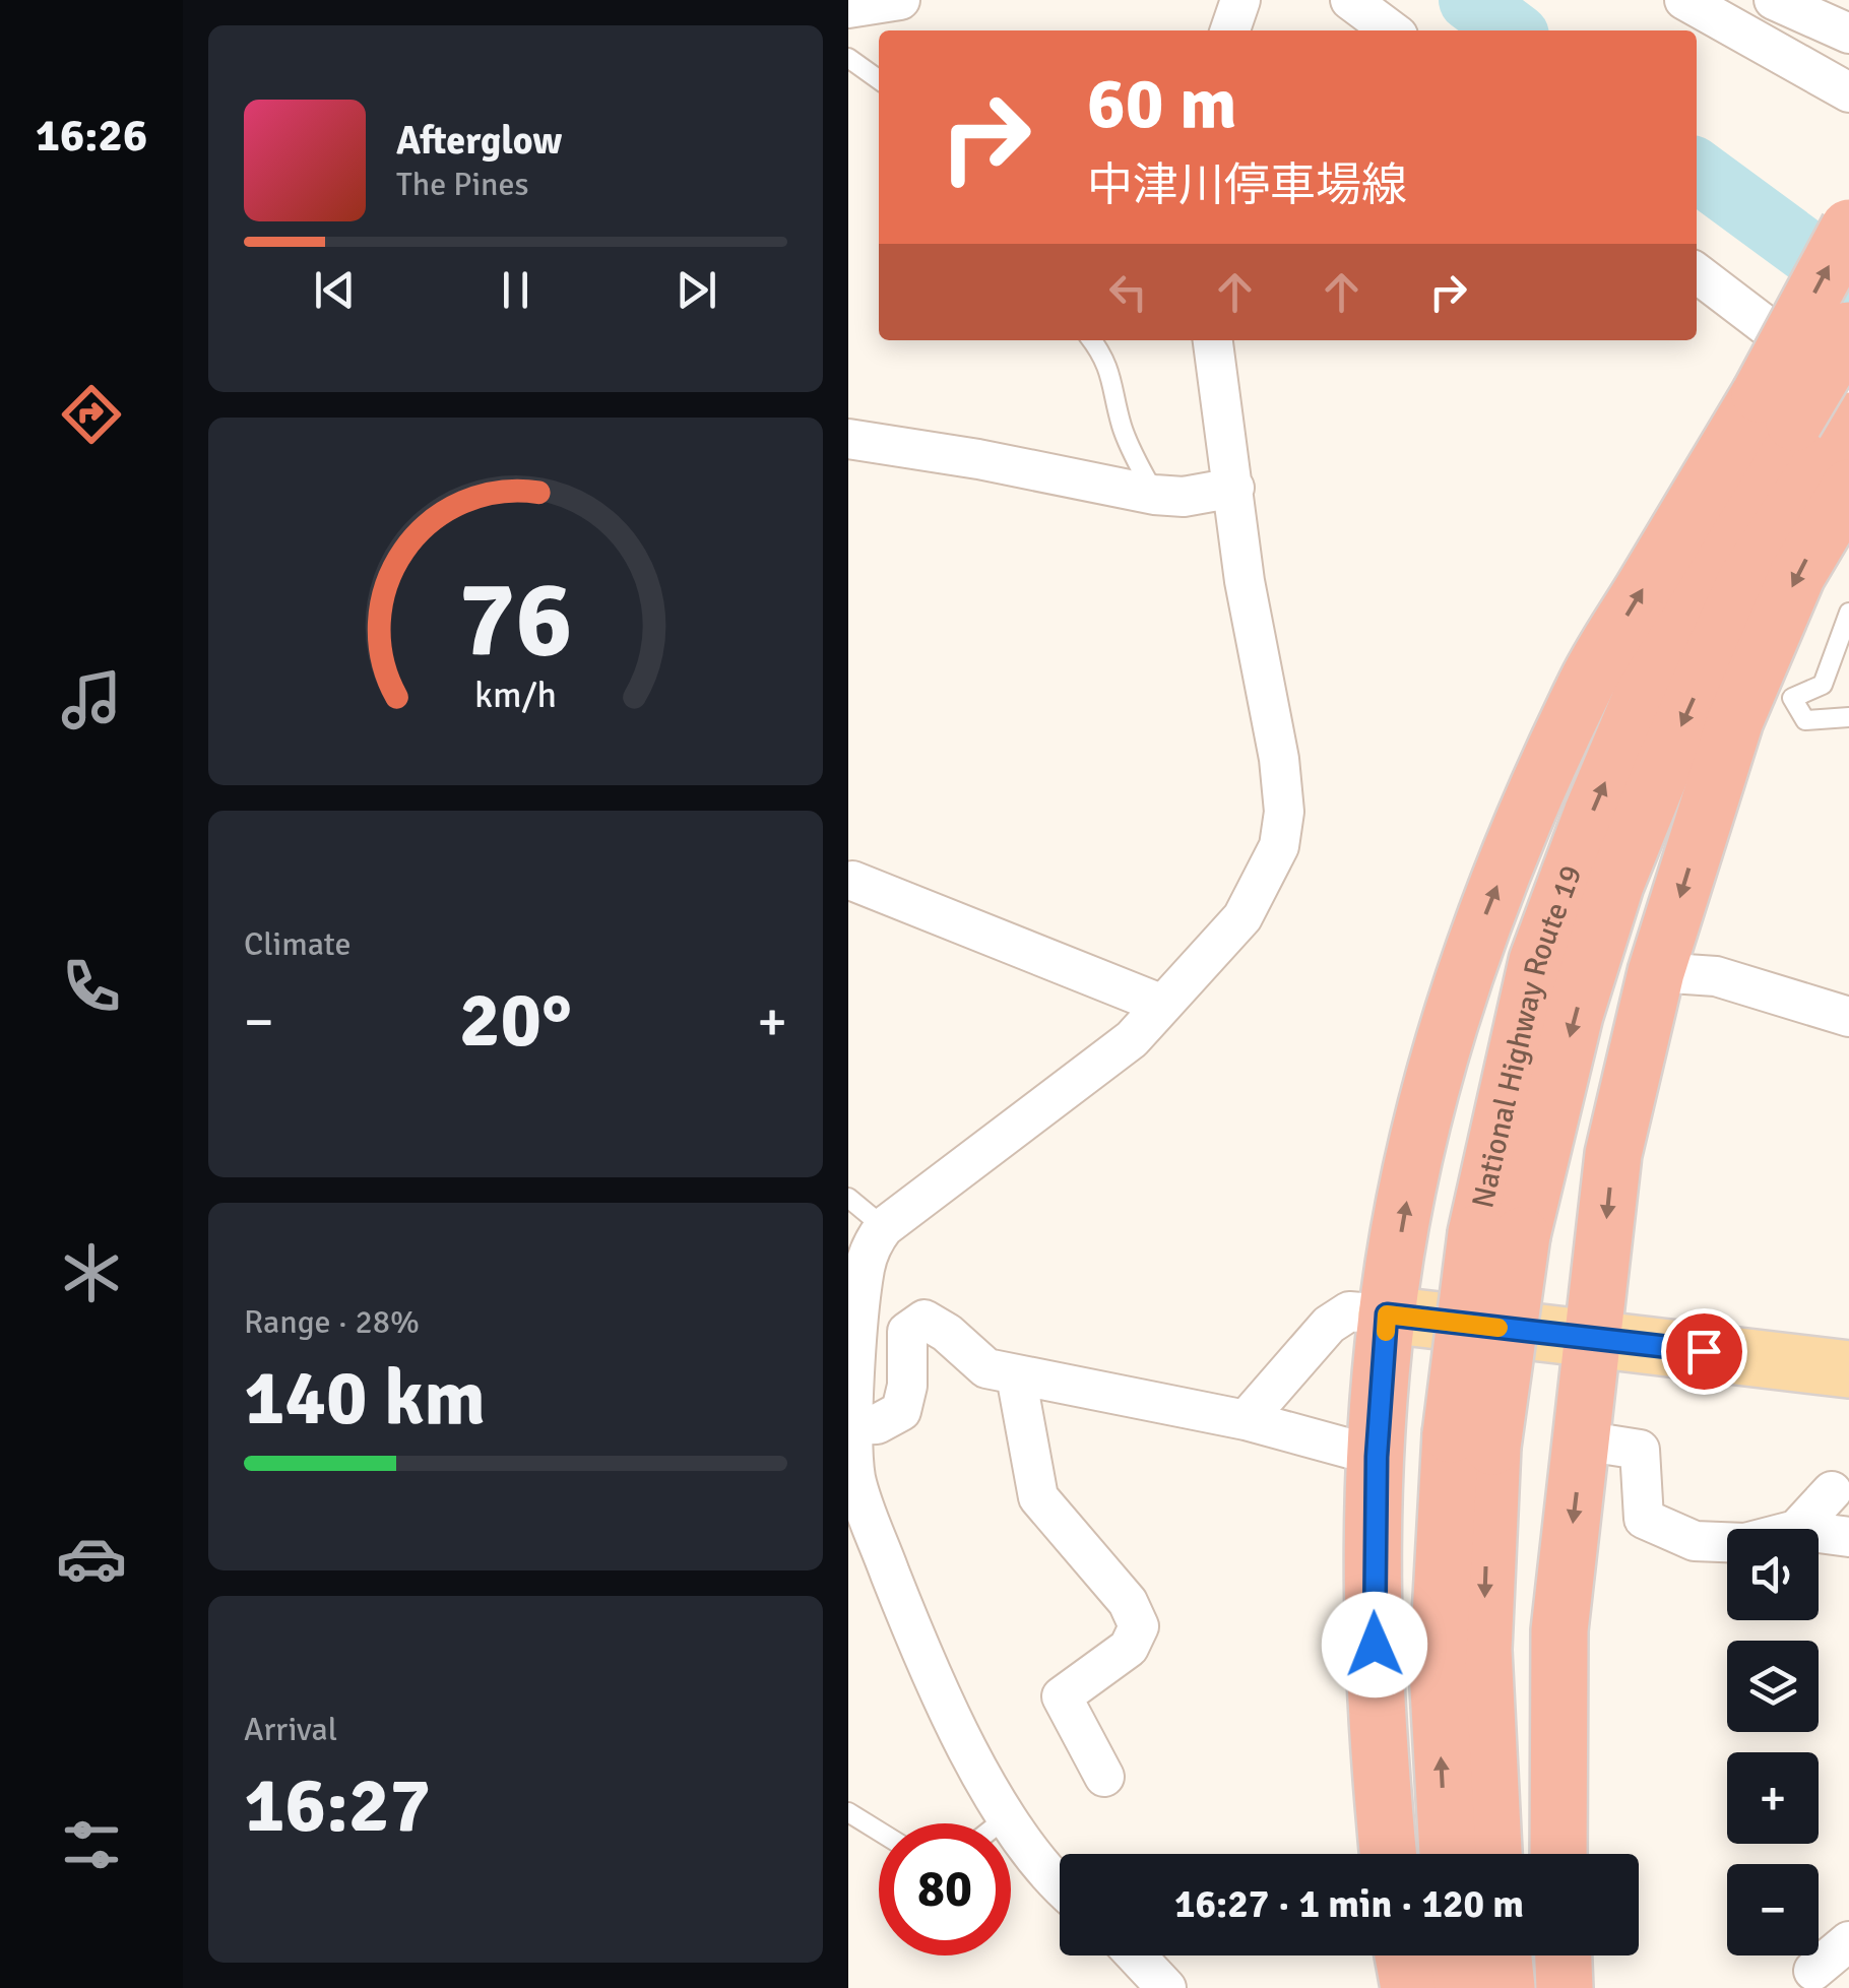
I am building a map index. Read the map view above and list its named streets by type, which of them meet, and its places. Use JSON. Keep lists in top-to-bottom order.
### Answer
{
  "streets": {
    "highway": ["National Highway Route 19"]
  },
  "page": {
    "tabs": "16:26",
    "turn": ["60 m", "中津川停車場線"],
    "song": ["Afterglow", "The Pines"],
    "tile": [
      "Climate",
      ["Range · 28%", "140 km"],
      ["Arrival", "16:27"]
    ],
    "heat": ["−", "20°", "+"],
    "map_buttons": ["+", "−"],
    "limit": "80",
    "trip": "16:27 · 1 min · 120 m",
    "gauge": ["76", "km/h"]
  }
}
